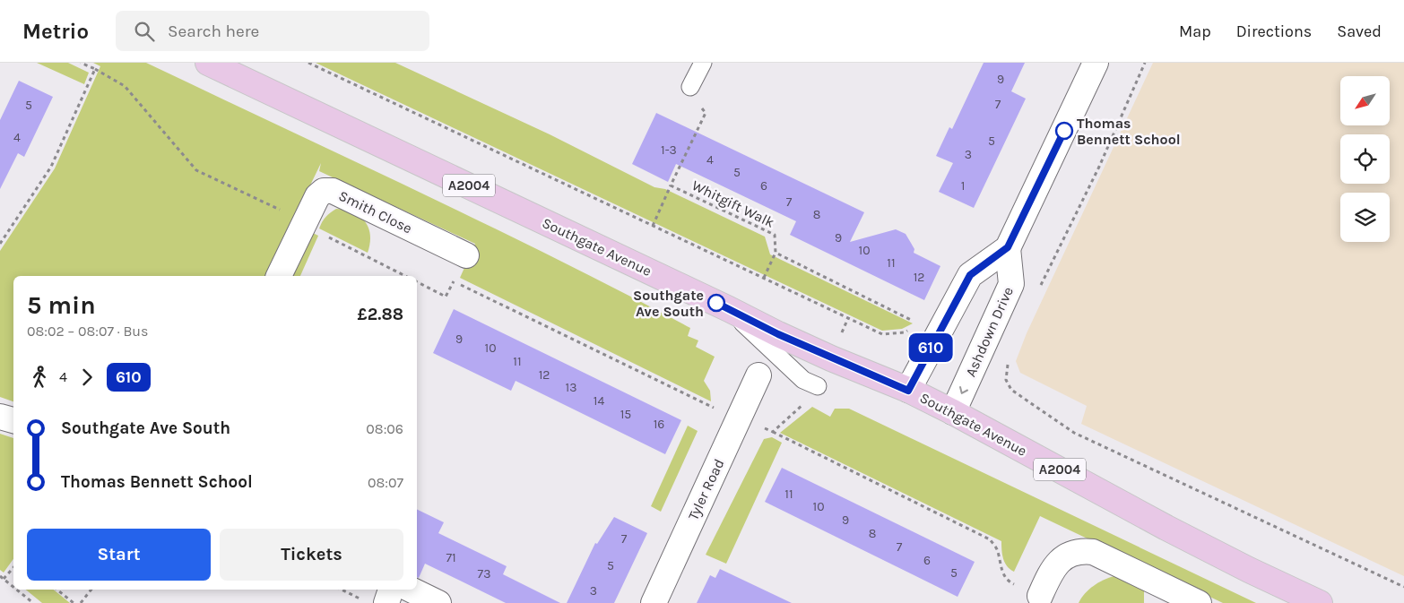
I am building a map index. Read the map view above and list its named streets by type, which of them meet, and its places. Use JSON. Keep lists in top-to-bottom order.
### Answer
{
  "streets": {
    "main road": ["A2004", "Southgate Avenue"],
    "street": ["Smith Close", "Ashdown Drive", "Tyler Road"],
    "path": ["Whitgift Walk"]
  },
  "crossings": [
    ["Southgate Avenue", "Ashdown Drive"]
  ],
  "places": ["Thomas Bennett School", "Southgate Ave South"],
  "lines": ["bus line 610"],
  "house_numbers": [
    "9",
    "7",
    "5",
    "4",
    "5",
    "1-3",
    "3",
    "4",
    "5",
    "6",
    "1",
    "7",
    "8",
    "9",
    "10",
    "11",
    "12",
    "9",
    "10",
    "11",
    "12",
    "13",
    "14",
    "15",
    "16",
    "11",
    "10",
    "9",
    "8",
    "7",
    "7",
    "71",
    "6",
    "5",
    "5",
    "73",
    "3"
  ],
  "north": "bottom left",
  "page": {
    "header": "Metrio",
    "search": "Search here",
    "nav": ["Map", "Directions", "Saved"],
    "on_map": "610",
    "heading": ["5 min", "08:02 – 08:07 · Bus", "£2.88"],
    "legs": ["4", "610"],
    "list": [
      {
        "name": "Southgate Ave South",
        "value": "08:06"
      },
      {
        "name": "Thomas Bennett School",
        "value": "08:07"
      }
    ],
    "buttons": ["Start", "Tickets"]
  }
}
